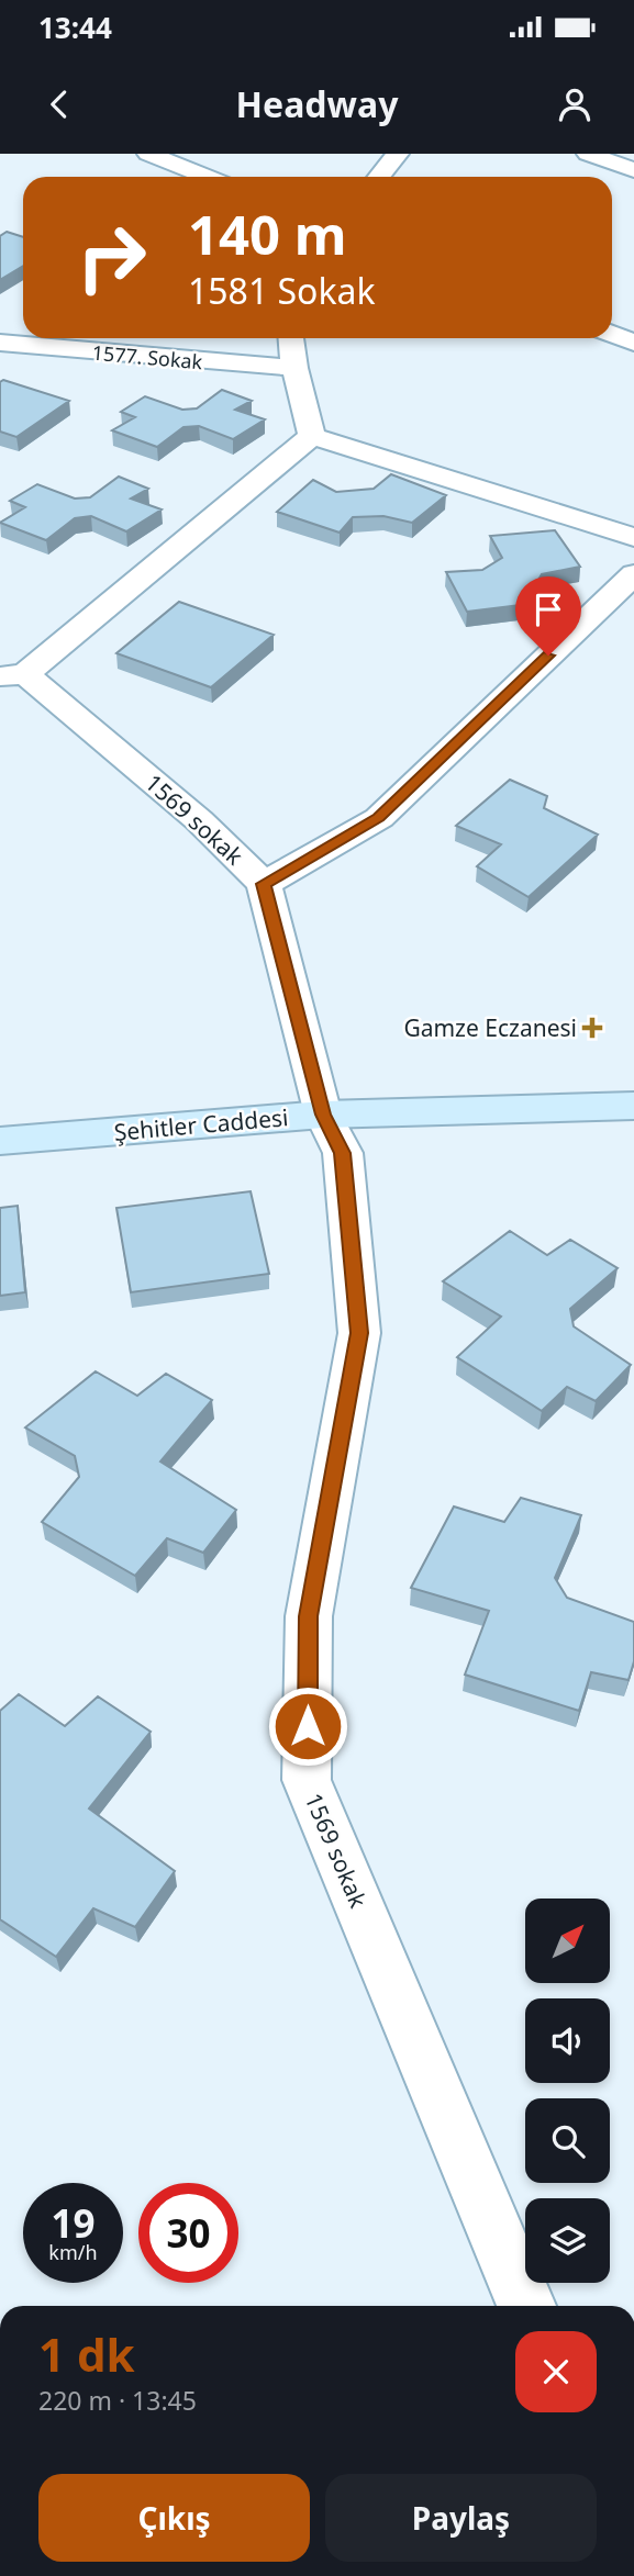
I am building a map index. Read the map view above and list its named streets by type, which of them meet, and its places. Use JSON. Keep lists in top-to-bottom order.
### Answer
{
  "streets": {
    "street": ["1577. Sokak", "1569 sokak", "Şehitler Caddesi"]
  },
  "crossings": [
    ["1569 sokak", "Şehitler Caddesi"]
  ],
  "places": {
    "health": ["Gamze Eczanesi"]
  },
  "north": "top right",
  "page": {
    "status": "13:44",
    "header": "Headway",
    "turn": ["140 m", "1581 Sokak"],
    "speed": "19 km/h",
    "limit": "30",
    "heading": ["1 dk", "220 m · 13:45"],
    "buttons": ["Çıkış", "Paylaş"]
  }
}
